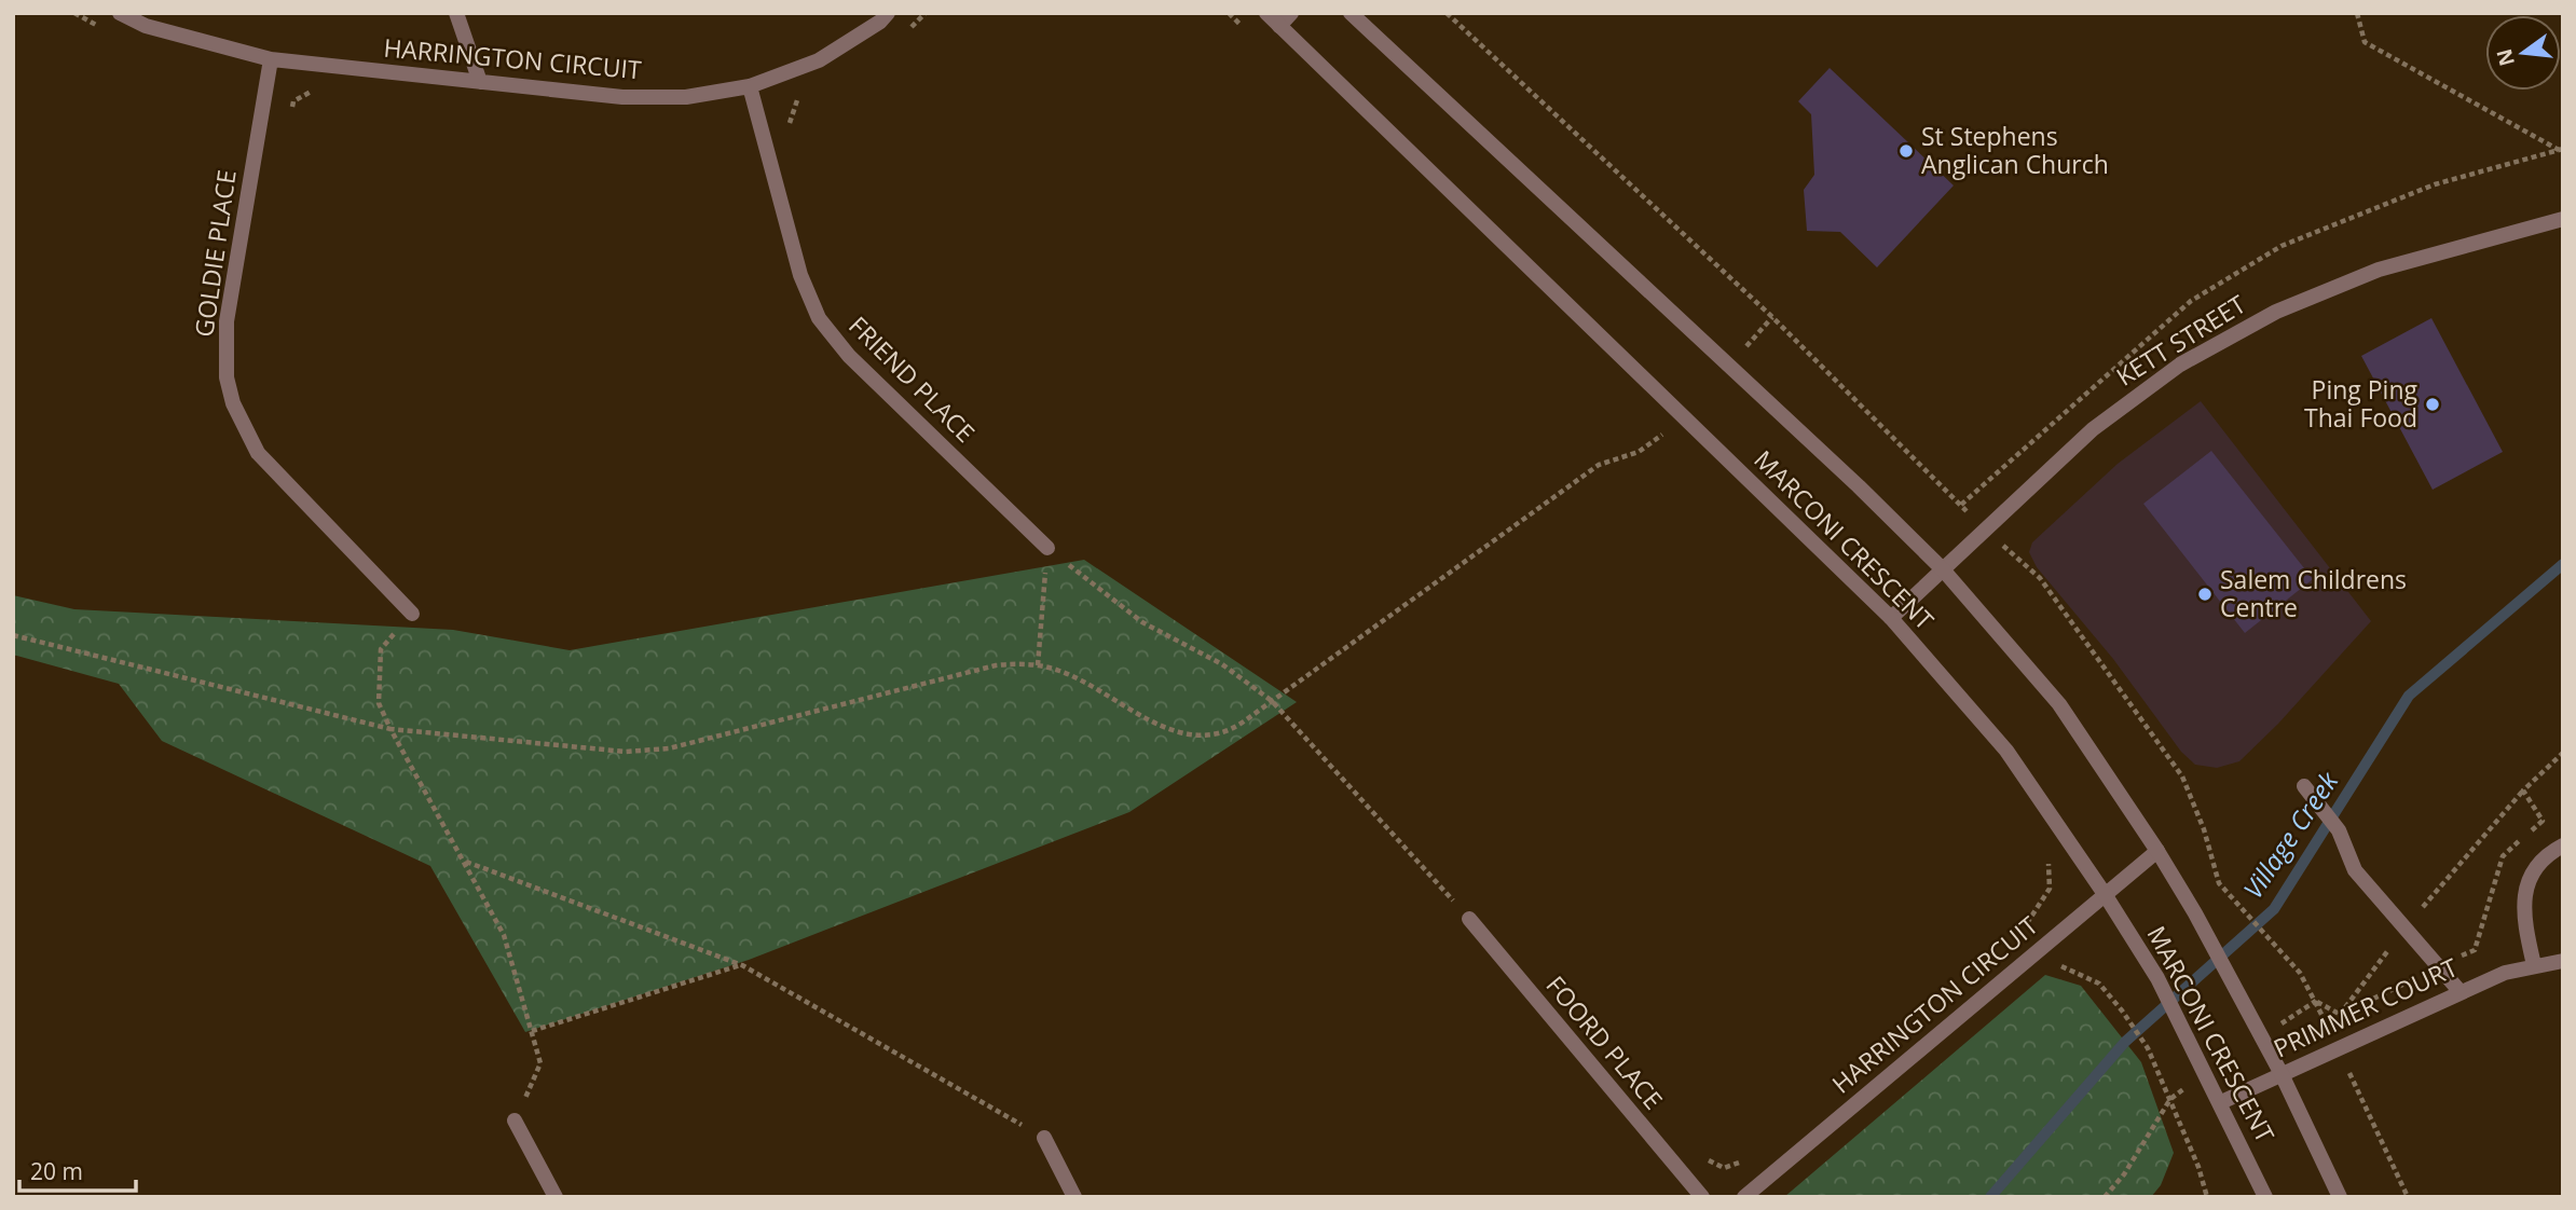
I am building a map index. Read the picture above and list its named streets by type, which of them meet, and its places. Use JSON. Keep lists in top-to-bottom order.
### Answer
{
  "streets": {
    "street": [
      "HARRINGTON CIRCUIT",
      "GOLDIE PLACE",
      "KETT STREET",
      "FRIEND PLACE",
      "MARCONI CRESCENT",
      "PRIMMER COURT",
      "FOORD PLACE"
    ]
  },
  "crossings": [
    ["HARRINGTON CIRCUIT", "GOLDIE PLACE"],
    ["HARRINGTON CIRCUIT", "FRIEND PLACE"],
    ["HARRINGTON CIRCUIT", "MARCONI CRESCENT"],
    ["KETT STREET", "MARCONI CRESCENT"],
    ["MARCONI CRESCENT", "PRIMMER COURT"]
  ],
  "water": ["Village Creek"],
  "places": ["St Stephens Anglican Church", "Ping Ping Thai Food", "Salem Childrens Centre"],
  "scale_bar": "20 m",
  "north": "left"
}
